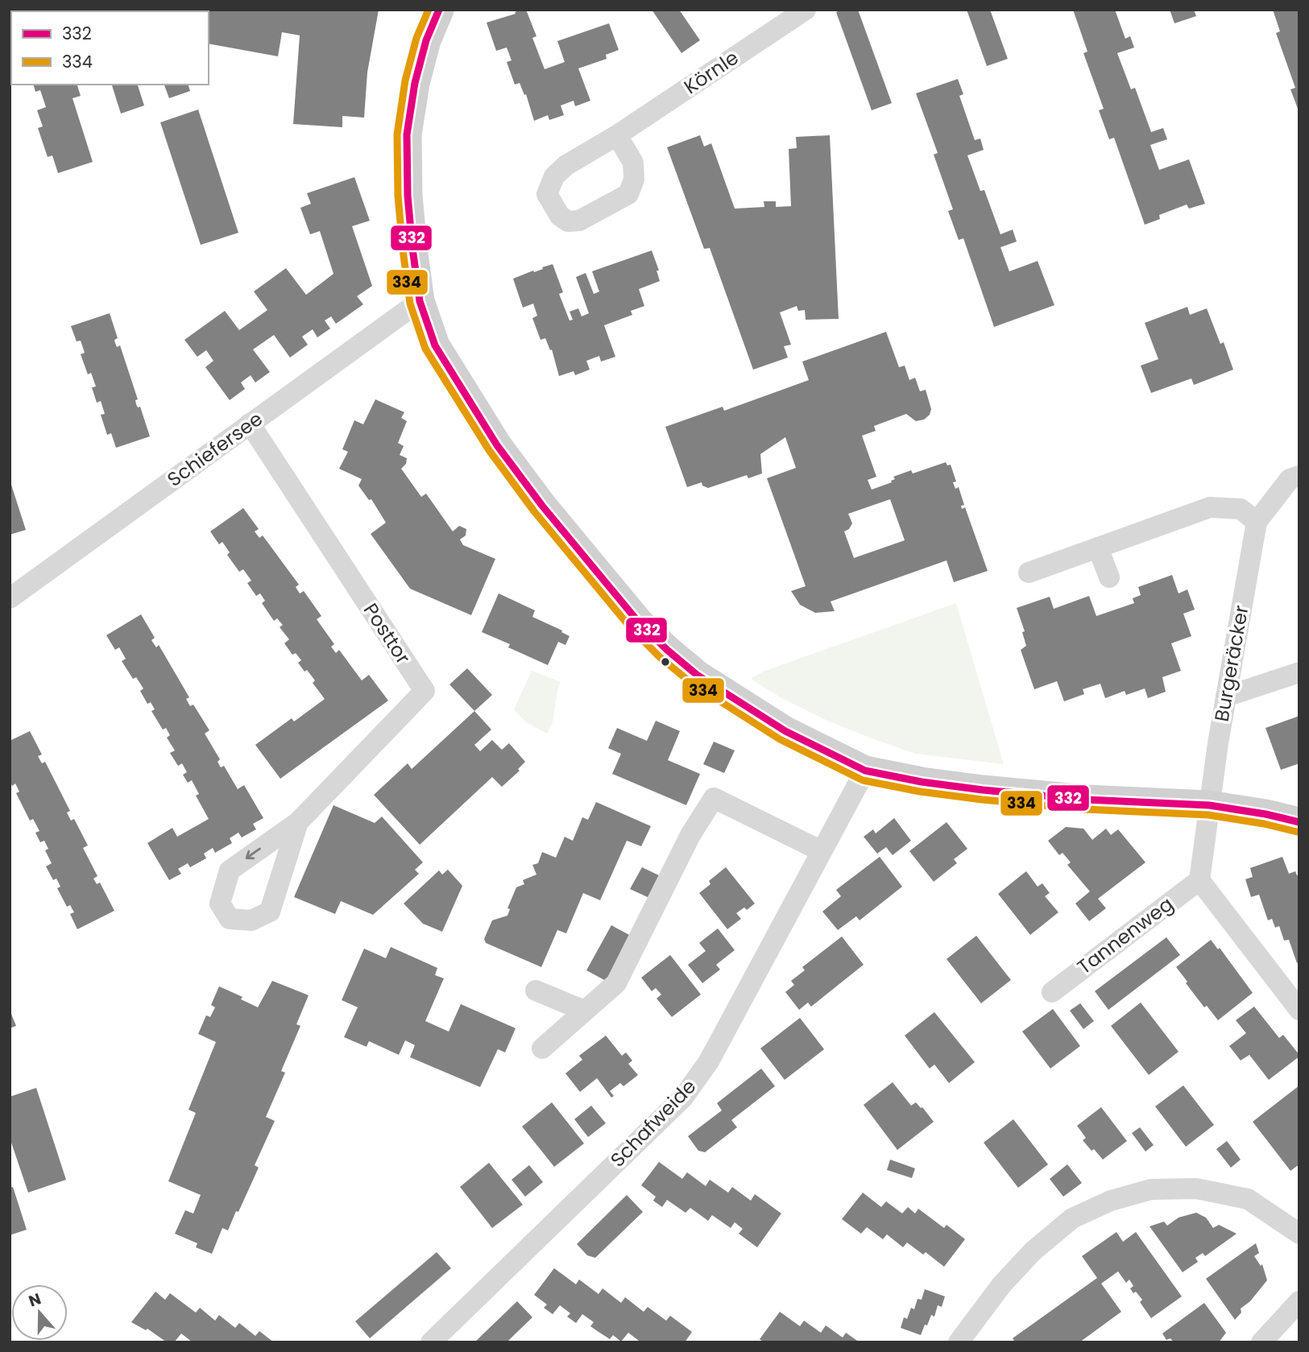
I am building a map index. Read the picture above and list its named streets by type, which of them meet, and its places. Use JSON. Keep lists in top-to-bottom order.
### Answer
{
  "streets": {
    "street": [
      "Körnle",
      "Schiefersee",
      "Posttor",
      "Burgeräcker",
      "Tannenweg",
      "Schafweide"
    ]
  },
  "crossings": [
    ["Schiefersee", "Posttor"]
  ],
  "lines": ["transit line 332", "transit line 334"],
  "legend": ["332", "334"],
  "north": "top"
}
